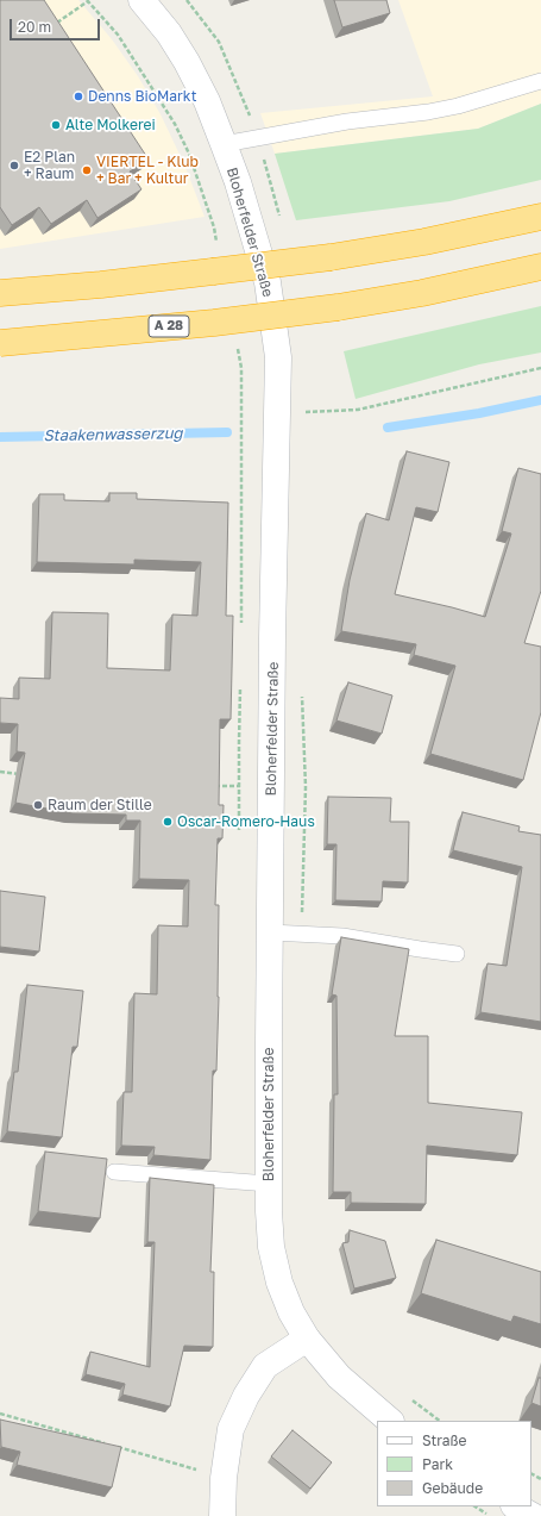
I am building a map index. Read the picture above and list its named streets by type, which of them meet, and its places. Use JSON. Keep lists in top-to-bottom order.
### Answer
{
  "streets": {
    "highway": ["A 28"],
    "street": ["Bloherfelder Straße"]
  },
  "water": ["Staakenwasserzug"],
  "places": [
    "Denns BioMarkt",
    "Alte Molkerei",
    "E2 Plan + Raum",
    "VIERTEL - Klub + Bar + Kultur",
    "Raum der Stille",
    "Oscar-Romero-Haus"
  ],
  "legend": ["Straße", "Park", "Gebäude"],
  "scale_bar": "20 m"
}
